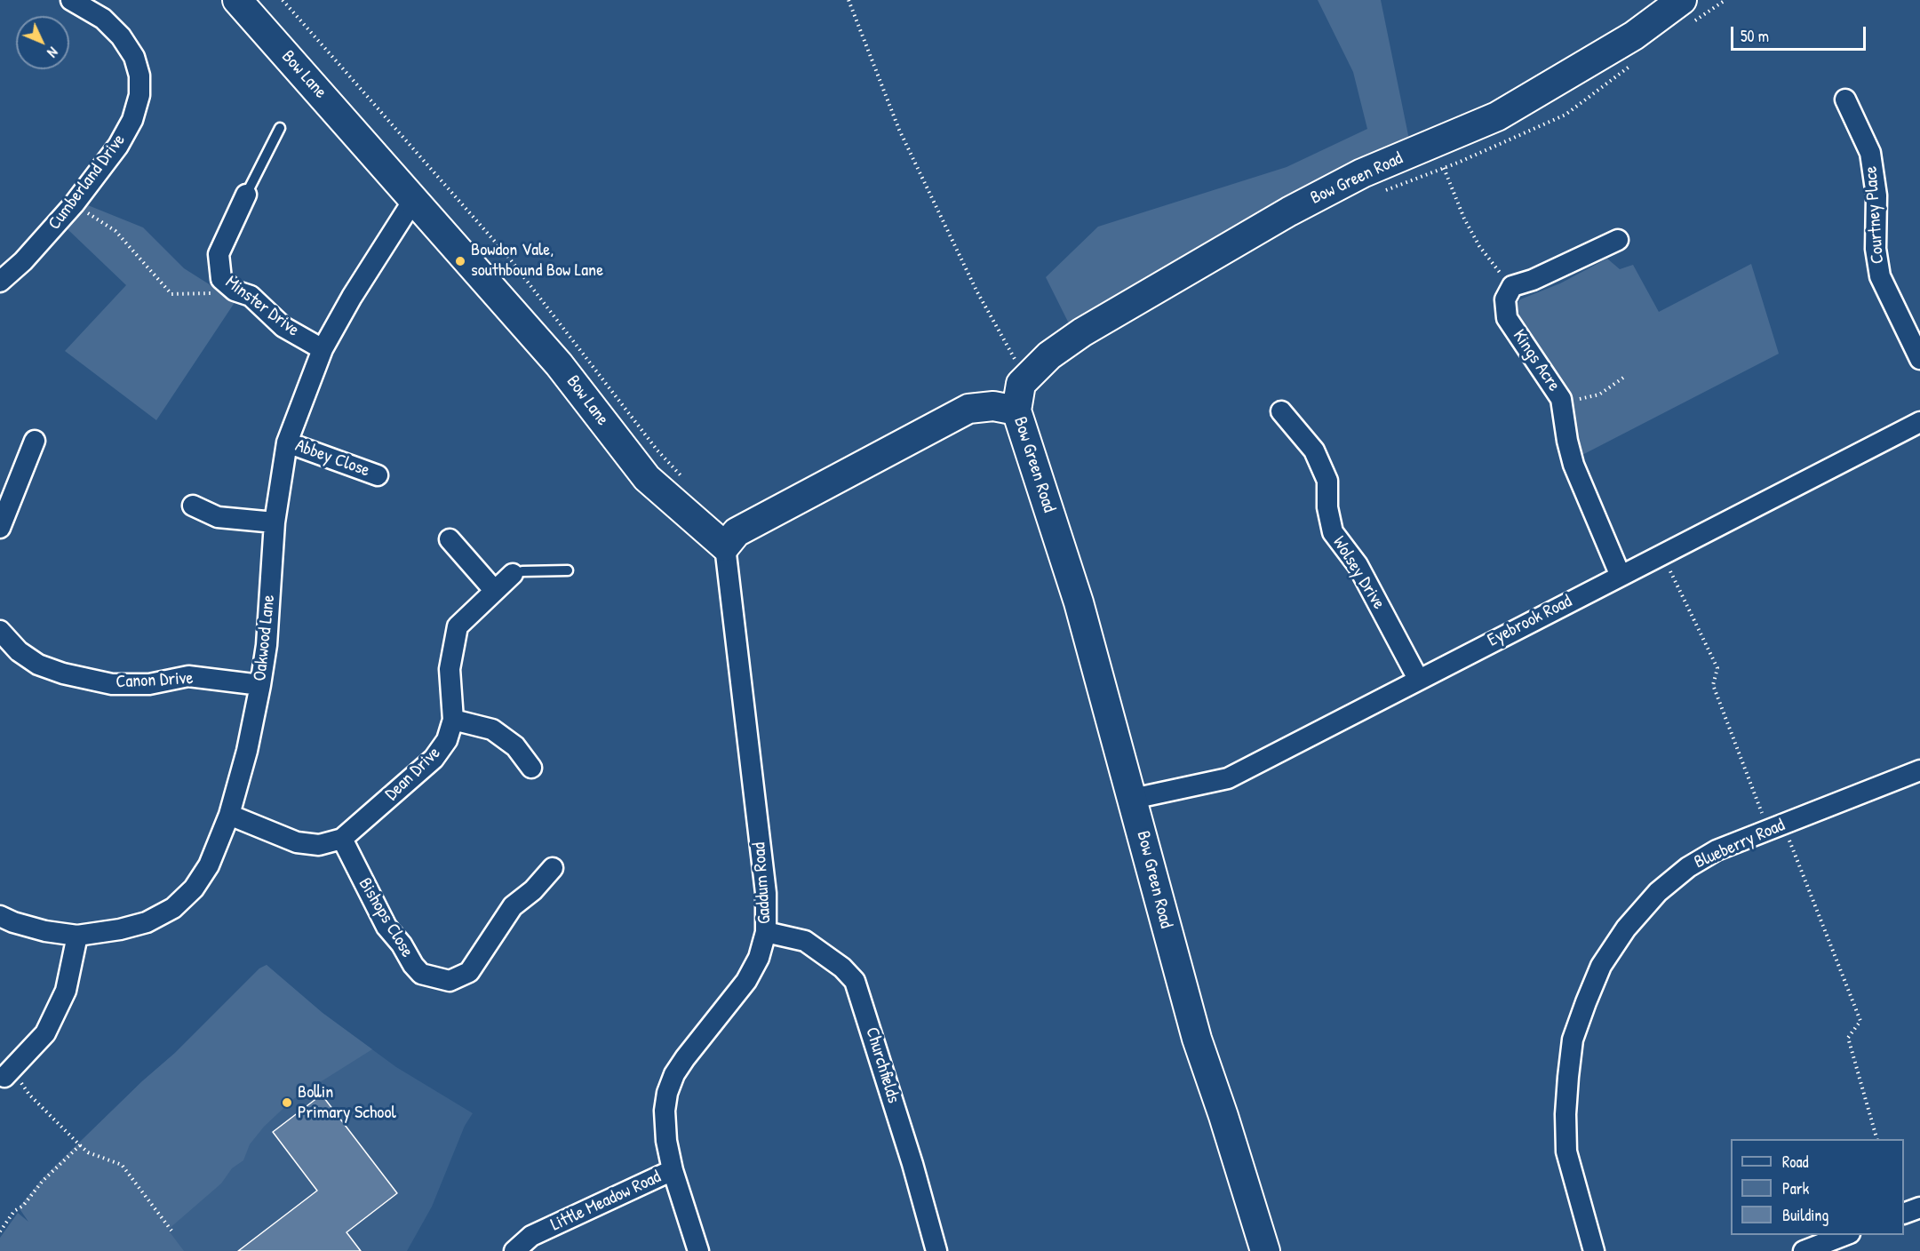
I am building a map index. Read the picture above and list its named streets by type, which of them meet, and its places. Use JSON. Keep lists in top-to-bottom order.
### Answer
{
  "streets": {
    "main road": ["Bow Lane", "Bow Green Road"],
    "street": [
      "Cumberland Drive",
      "Courtney Place",
      "Minster Drive",
      "Kings Acre",
      "Abbey Close",
      "Wolsey Drive",
      "Eyebrook Road",
      "Oakwood Lane",
      "Canon Drive",
      "Dean Drive",
      "Blueberry Road",
      "Gaddum Road",
      "Bishops Close",
      "Churchfields",
      "Little Meadow Road"
    ]
  },
  "crossings": [
    ["Bow Lane", "Oakwood Lane"],
    ["Bow Lane", "Gaddum Road"],
    ["Bow Green Road", "Eyebrook Road"],
    ["Minster Drive", "Oakwood Lane"],
    ["Kings Acre", "Eyebrook Road"],
    ["Abbey Close", "Oakwood Lane"],
    ["Wolsey Drive", "Eyebrook Road"],
    ["Oakwood Lane", "Canon Drive"],
    ["Oakwood Lane", "Dean Drive"],
    ["Dean Drive", "Bishops Close"],
    ["Gaddum Road", "Churchfields"],
    ["Gaddum Road", "Little Meadow Road"]
  ],
  "places": ["Bowdon Vale, southbound Bow Lane", "Bollin Primary School"],
  "legend": ["Road", "Park", "Building"],
  "scale_bar": "50 m",
  "north": "bottom right"
}
